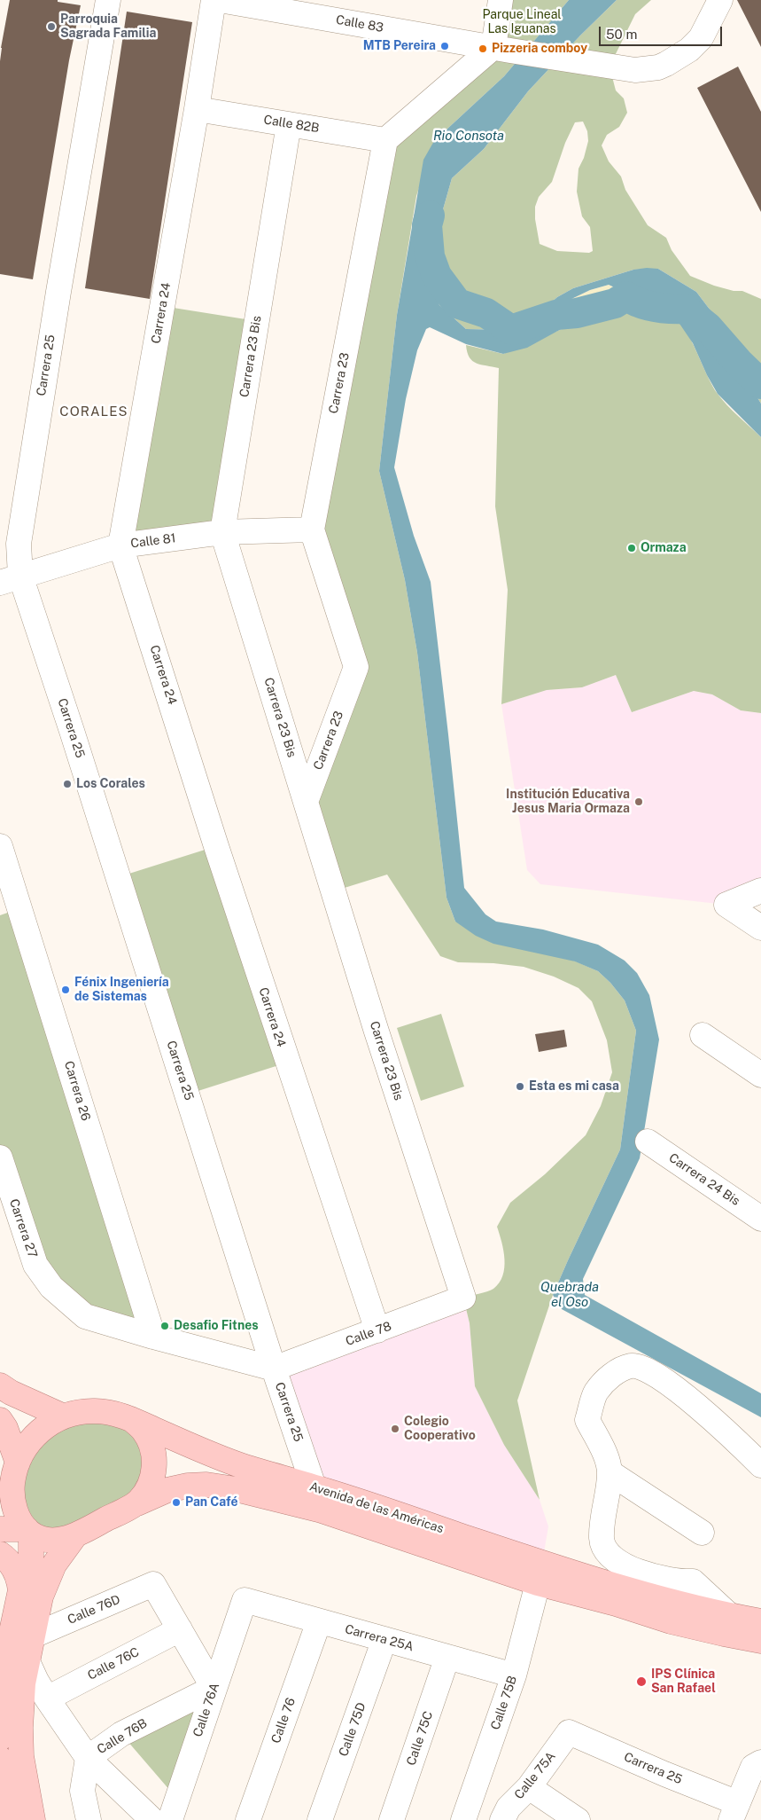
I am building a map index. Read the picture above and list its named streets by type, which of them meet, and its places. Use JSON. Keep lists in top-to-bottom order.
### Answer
{
  "streets": {
    "main road": ["Avenida de las Américas"],
    "street": [
      "Calle 83",
      "Calle 82B",
      "Carrera 24",
      "Carrera 23 Bis",
      "Carrera 25",
      "Carrera 23",
      "Calle 81",
      "Carrera 26",
      "Carrera 24 Bis",
      "Carrera 27",
      "Calle 78",
      "Calle 76D",
      "Carrera 25A",
      "Calle 76C",
      "Calle 75B",
      "Calle 76A",
      "Calle 76",
      "Calle 75D",
      "Calle 76B",
      "Calle 75C",
      "Calle 75A"
    ]
  },
  "crossings": [
    ["Calle 82B", "Carrera 24"],
    ["Calle 82B", "Carrera 23 Bis"],
    ["Calle 82B", "Carrera 23"],
    ["Carrera 24", "Calle 81"],
    ["Carrera 24", "Calle 78"],
    ["Carrera 23 Bis", "Carrera 23"],
    ["Carrera 23 Bis", "Calle 81"],
    ["Carrera 23 Bis", "Calle 78"],
    ["Carrera 25", "Calle 81"],
    ["Carrera 25", "Carrera 27"],
    ["Carrera 25", "Calle 78"],
    ["Carrera 25", "Avenida de las Américas"],
    ["Carrera 25", "Calle 75A"],
    ["Carrera 23", "Calle 81"],
    ["Carrera 26", "Carrera 27"],
    ["Carrera 27", "Calle 78"],
    ["Avenida de las Américas", "Calle 75B"],
    ["Calle 76D", "Calle 76C"],
    ["Carrera 25A", "Calle 75B"],
    ["Carrera 25A", "Calle 76A"],
    ["Carrera 25A", "Calle 76"],
    ["Carrera 25A", "Calle 75D"],
    ["Carrera 25A", "Calle 75C"],
    ["Calle 76A", "Calle 76B"]
  ],
  "districts": ["CORALES"],
  "water": ["Rio Consota", "Quebrada el Oso"],
  "parks": ["Parque Lineal Las Iguanas"],
  "places": [
    "Parroquia Sagrada Familia",
    "MTB Pereira",
    "Pizzeria comboy",
    "Ormaza",
    "Los Corales",
    "Institución Educativa Jesus Maria Ormaza",
    "Fénix Ingeniería de Sistemas",
    "Esta es mi casa",
    "Desafio Fitnes",
    "Colegio Cooperativo",
    "Pan Café",
    "IPS Clínica San Rafael"
  ],
  "scale_bar": "50 m"
}
